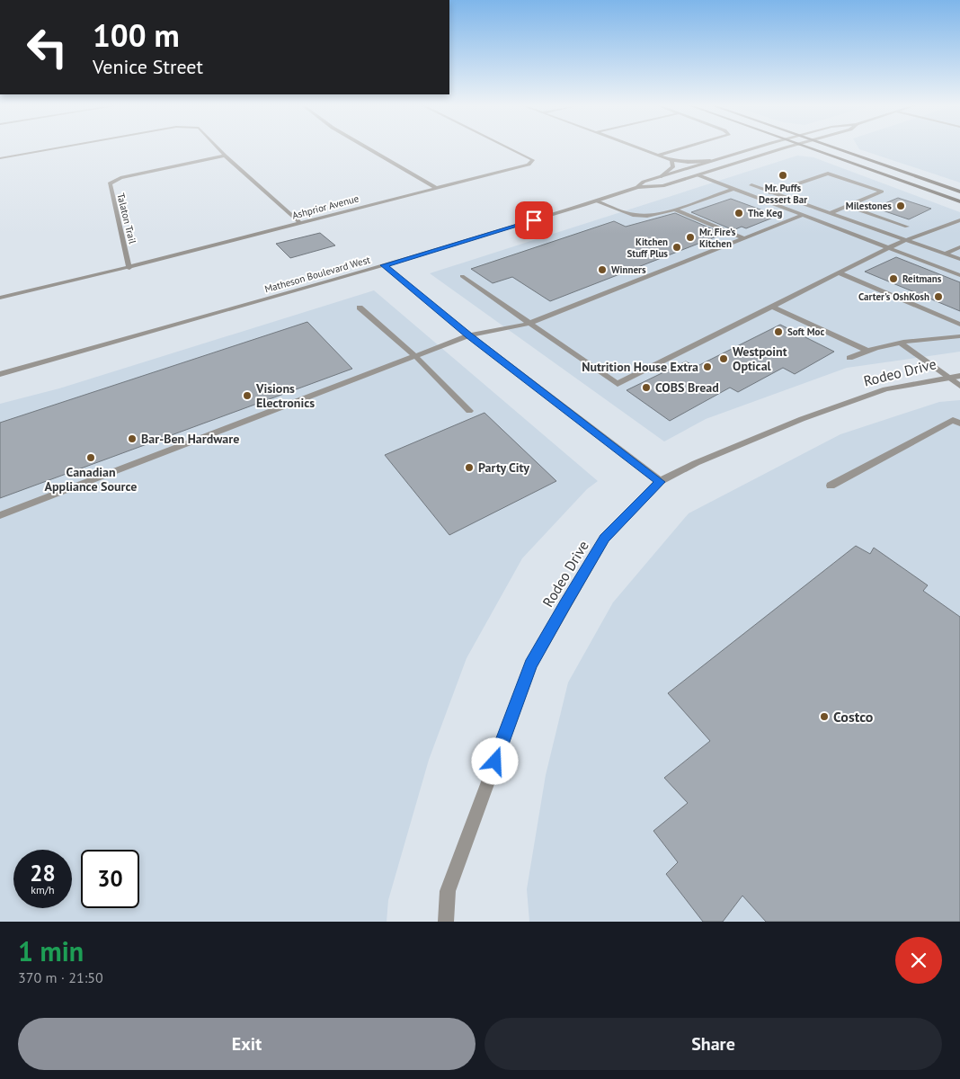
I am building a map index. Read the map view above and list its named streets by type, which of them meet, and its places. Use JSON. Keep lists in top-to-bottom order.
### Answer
{
  "streets": {
    "street": [
      "Ashprior Avenue",
      "Talaton Trail",
      "Matheson Boulevard West",
      "Rodeo Drive"
    ]
  },
  "crossings": [
    ["Ashprior Avenue", "Talaton Trail"]
  ],
  "places": [
    "Mr. Puffs Dessert Bar",
    "Milestones",
    "The Keg",
    "Mr. Fire’s Kitchen",
    "Kitchen Stuff Plus",
    "Winners",
    "Reitmans",
    "Carter's OshKosh",
    "Soft Moc",
    "Westpoint Optical",
    "Nutrition House Extra",
    "COBS Bread",
    "Visions Electronics",
    "Bar-Ben Hardware",
    "Canadian Appliance Source",
    "Party City",
    "Costco"
  ],
  "page": {
    "turn": ["100 m", "Venice Street"],
    "speed": "28 km/h",
    "limit": "30",
    "heading": ["1 min", "370 m · 21:50"],
    "buttons": ["Exit", "Share"]
  }
}
